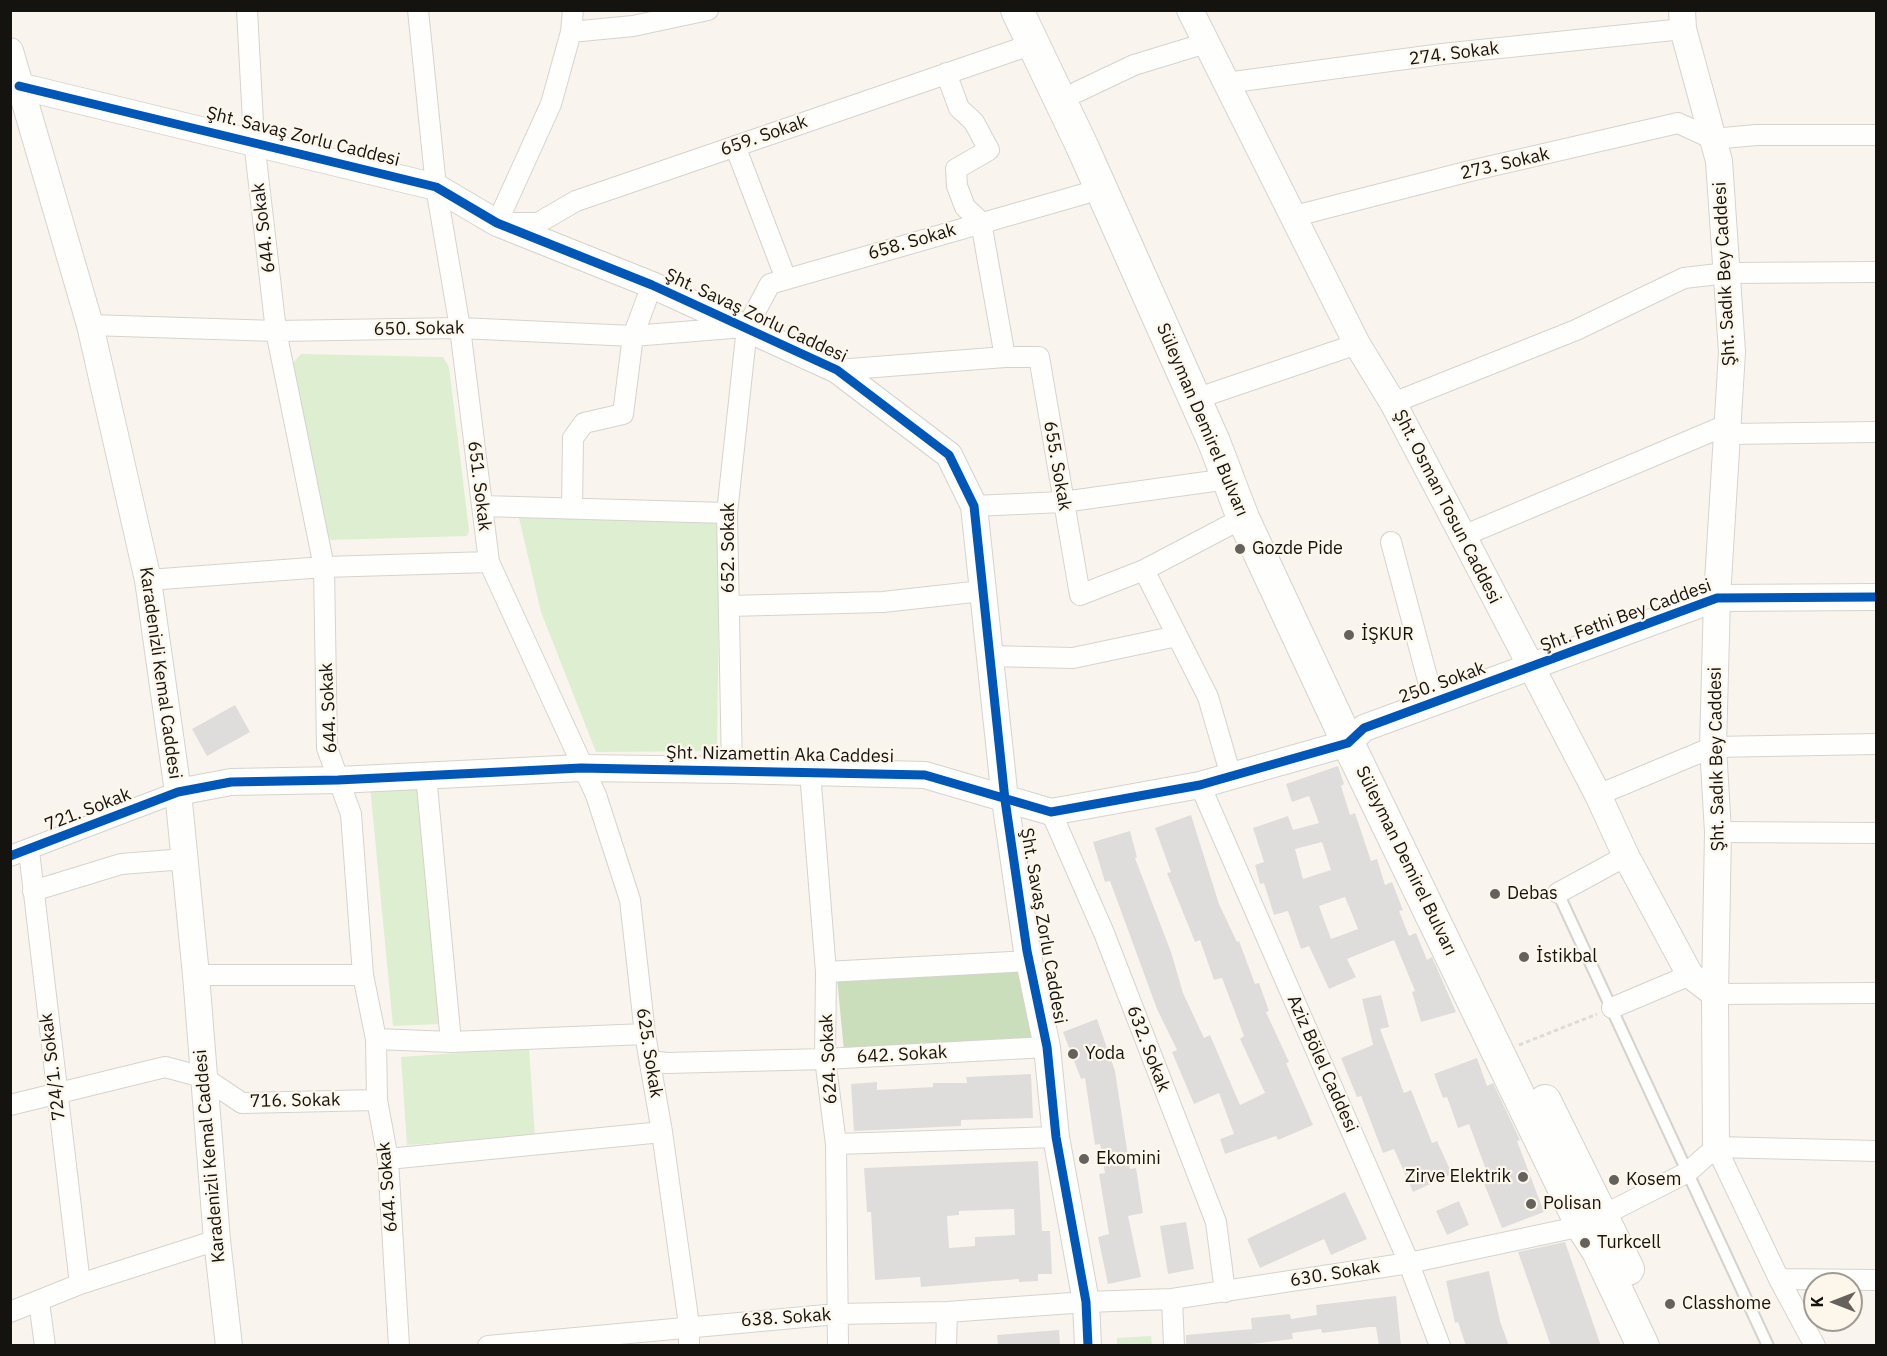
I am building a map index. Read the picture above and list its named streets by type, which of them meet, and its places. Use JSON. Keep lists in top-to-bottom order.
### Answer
{
  "streets": {
    "main road": ["Süleyman Demirel Bulvarı"],
    "street": [
      "274. Sokak",
      "659. Sokak",
      "Şht. Savaş Zorlu Caddesi",
      "273. Sokak",
      "644. Sokak",
      "658. Sokak",
      "Şht. Sadık Bey Caddesi",
      "650. Sokak",
      "655. Sokak",
      "651. Sokak",
      "Şht. Osman Tosun Caddesi",
      "652. Sokak",
      "Şht. Fethi Bey Caddesi",
      "Karadenizli Kemal Caddesi",
      "250. Sokak",
      "Şht. Nizamettin Aka Caddesi",
      "721. Sokak",
      "632. Sokak",
      "625. Sokak",
      "642. Sokak",
      "624. Sokak",
      "Aziz Bölel Caddesi",
      "724/1. Sokak",
      "716. Sokak",
      "630. Sokak",
      "638. Sokak"
    ]
  },
  "crossings": [
    ["274. Sokak", "Şht. Sadık Bey Caddesi"],
    ["274. Sokak", "Şht. Osman Tosun Caddesi"],
    ["659. Sokak", "Şht. Savaş Zorlu Caddesi"],
    ["659. Sokak", "Süleyman Demirel Bulvarı"],
    ["Şht. Savaş Zorlu Caddesi", "644. Sokak"],
    ["Şht. Savaş Zorlu Caddesi", "658. Sokak"],
    ["Şht. Savaş Zorlu Caddesi", "650. Sokak"],
    ["Şht. Savaş Zorlu Caddesi", "655. Sokak"],
    ["Şht. Savaş Zorlu Caddesi", "651. Sokak"],
    ["Şht. Savaş Zorlu Caddesi", "652. Sokak"],
    ["Şht. Savaş Zorlu Caddesi", "Karadenizli Kemal Caddesi"],
    ["Şht. Savaş Zorlu Caddesi", "Şht. Nizamettin Aka Caddesi"],
    ["Şht. Savaş Zorlu Caddesi", "642. Sokak"],
    ["Şht. Savaş Zorlu Caddesi", "630. Sokak"],
    ["Şht. Savaş Zorlu Caddesi", "638. Sokak"],
    ["273. Sokak", "Şht. Sadık Bey Caddesi"],
    ["273. Sokak", "Şht. Osman Tosun Caddesi"],
    ["644. Sokak", "650. Sokak"],
    ["644. Sokak", "Şht. Nizamettin Aka Caddesi"],
    ["644. Sokak", "716. Sokak"],
    ["658. Sokak", "650. Sokak"],
    ["658. Sokak", "Süleyman Demirel Bulvarı"],
    ["658. Sokak", "652. Sokak"],
    ["Şht. Sadık Bey Caddesi", "Şht. Osman Tosun Caddesi"],
    ["Şht. Sadık Bey Caddesi", "Şht. Fethi Bey Caddesi"],
    ["Şht. Sadık Bey Caddesi", "630. Sokak"],
    ["650. Sokak", "651. Sokak"],
    ["650. Sokak", "652. Sokak"],
    ["650. Sokak", "Karadenizli Kemal Caddesi"],
    ["Süleyman Demirel Bulvarı", "655. Sokak"],
    ["Süleyman Demirel Bulvarı", "250. Sokak"],
    ["Süleyman Demirel Bulvarı", "Şht. Nizamettin Aka Caddesi"],
    ["Süleyman Demirel Bulvarı", "630. Sokak"],
    ["651. Sokak", "Şht. Nizamettin Aka Caddesi"],
    ["651. Sokak", "625. Sokak"],
    ["Şht. Osman Tosun Caddesi", "Şht. Fethi Bey Caddesi"],
    ["Şht. Osman Tosun Caddesi", "250. Sokak"],
    ["652. Sokak", "Şht. Nizamettin Aka Caddesi"],
    ["Şht. Fethi Bey Caddesi", "250. Sokak"],
    ["Karadenizli Kemal Caddesi", "Şht. Nizamettin Aka Caddesi"],
    ["Karadenizli Kemal Caddesi", "721. Sokak"],
    ["Karadenizli Kemal Caddesi", "716. Sokak"],
    ["250. Sokak", "Şht. Nizamettin Aka Caddesi"],
    ["Şht. Nizamettin Aka Caddesi", "721. Sokak"],
    ["Şht. Nizamettin Aka Caddesi", "632. Sokak"],
    ["Şht. Nizamettin Aka Caddesi", "625. Sokak"],
    ["Şht. Nizamettin Aka Caddesi", "624. Sokak"],
    ["Şht. Nizamettin Aka Caddesi", "Aziz Bölel Caddesi"],
    ["721. Sokak", "724/1. Sokak"],
    ["632. Sokak", "630. Sokak"],
    ["625. Sokak", "642. Sokak"],
    ["625. Sokak", "638. Sokak"],
    ["642. Sokak", "624. Sokak"],
    ["624. Sokak", "638. Sokak"],
    ["Aziz Bölel Caddesi", "630. Sokak"],
    ["724/1. Sokak", "716. Sokak"],
    ["630. Sokak", "638. Sokak"]
  ],
  "places": [
    "Gozde Pide",
    "İŞKUR",
    "Debas",
    "İstikbal",
    "Yoda",
    "Ekomini",
    "Zirve Elektrik",
    "Kosem",
    "Polisan",
    "Turkcell",
    "Classhome"
  ],
  "north": "left"
}
